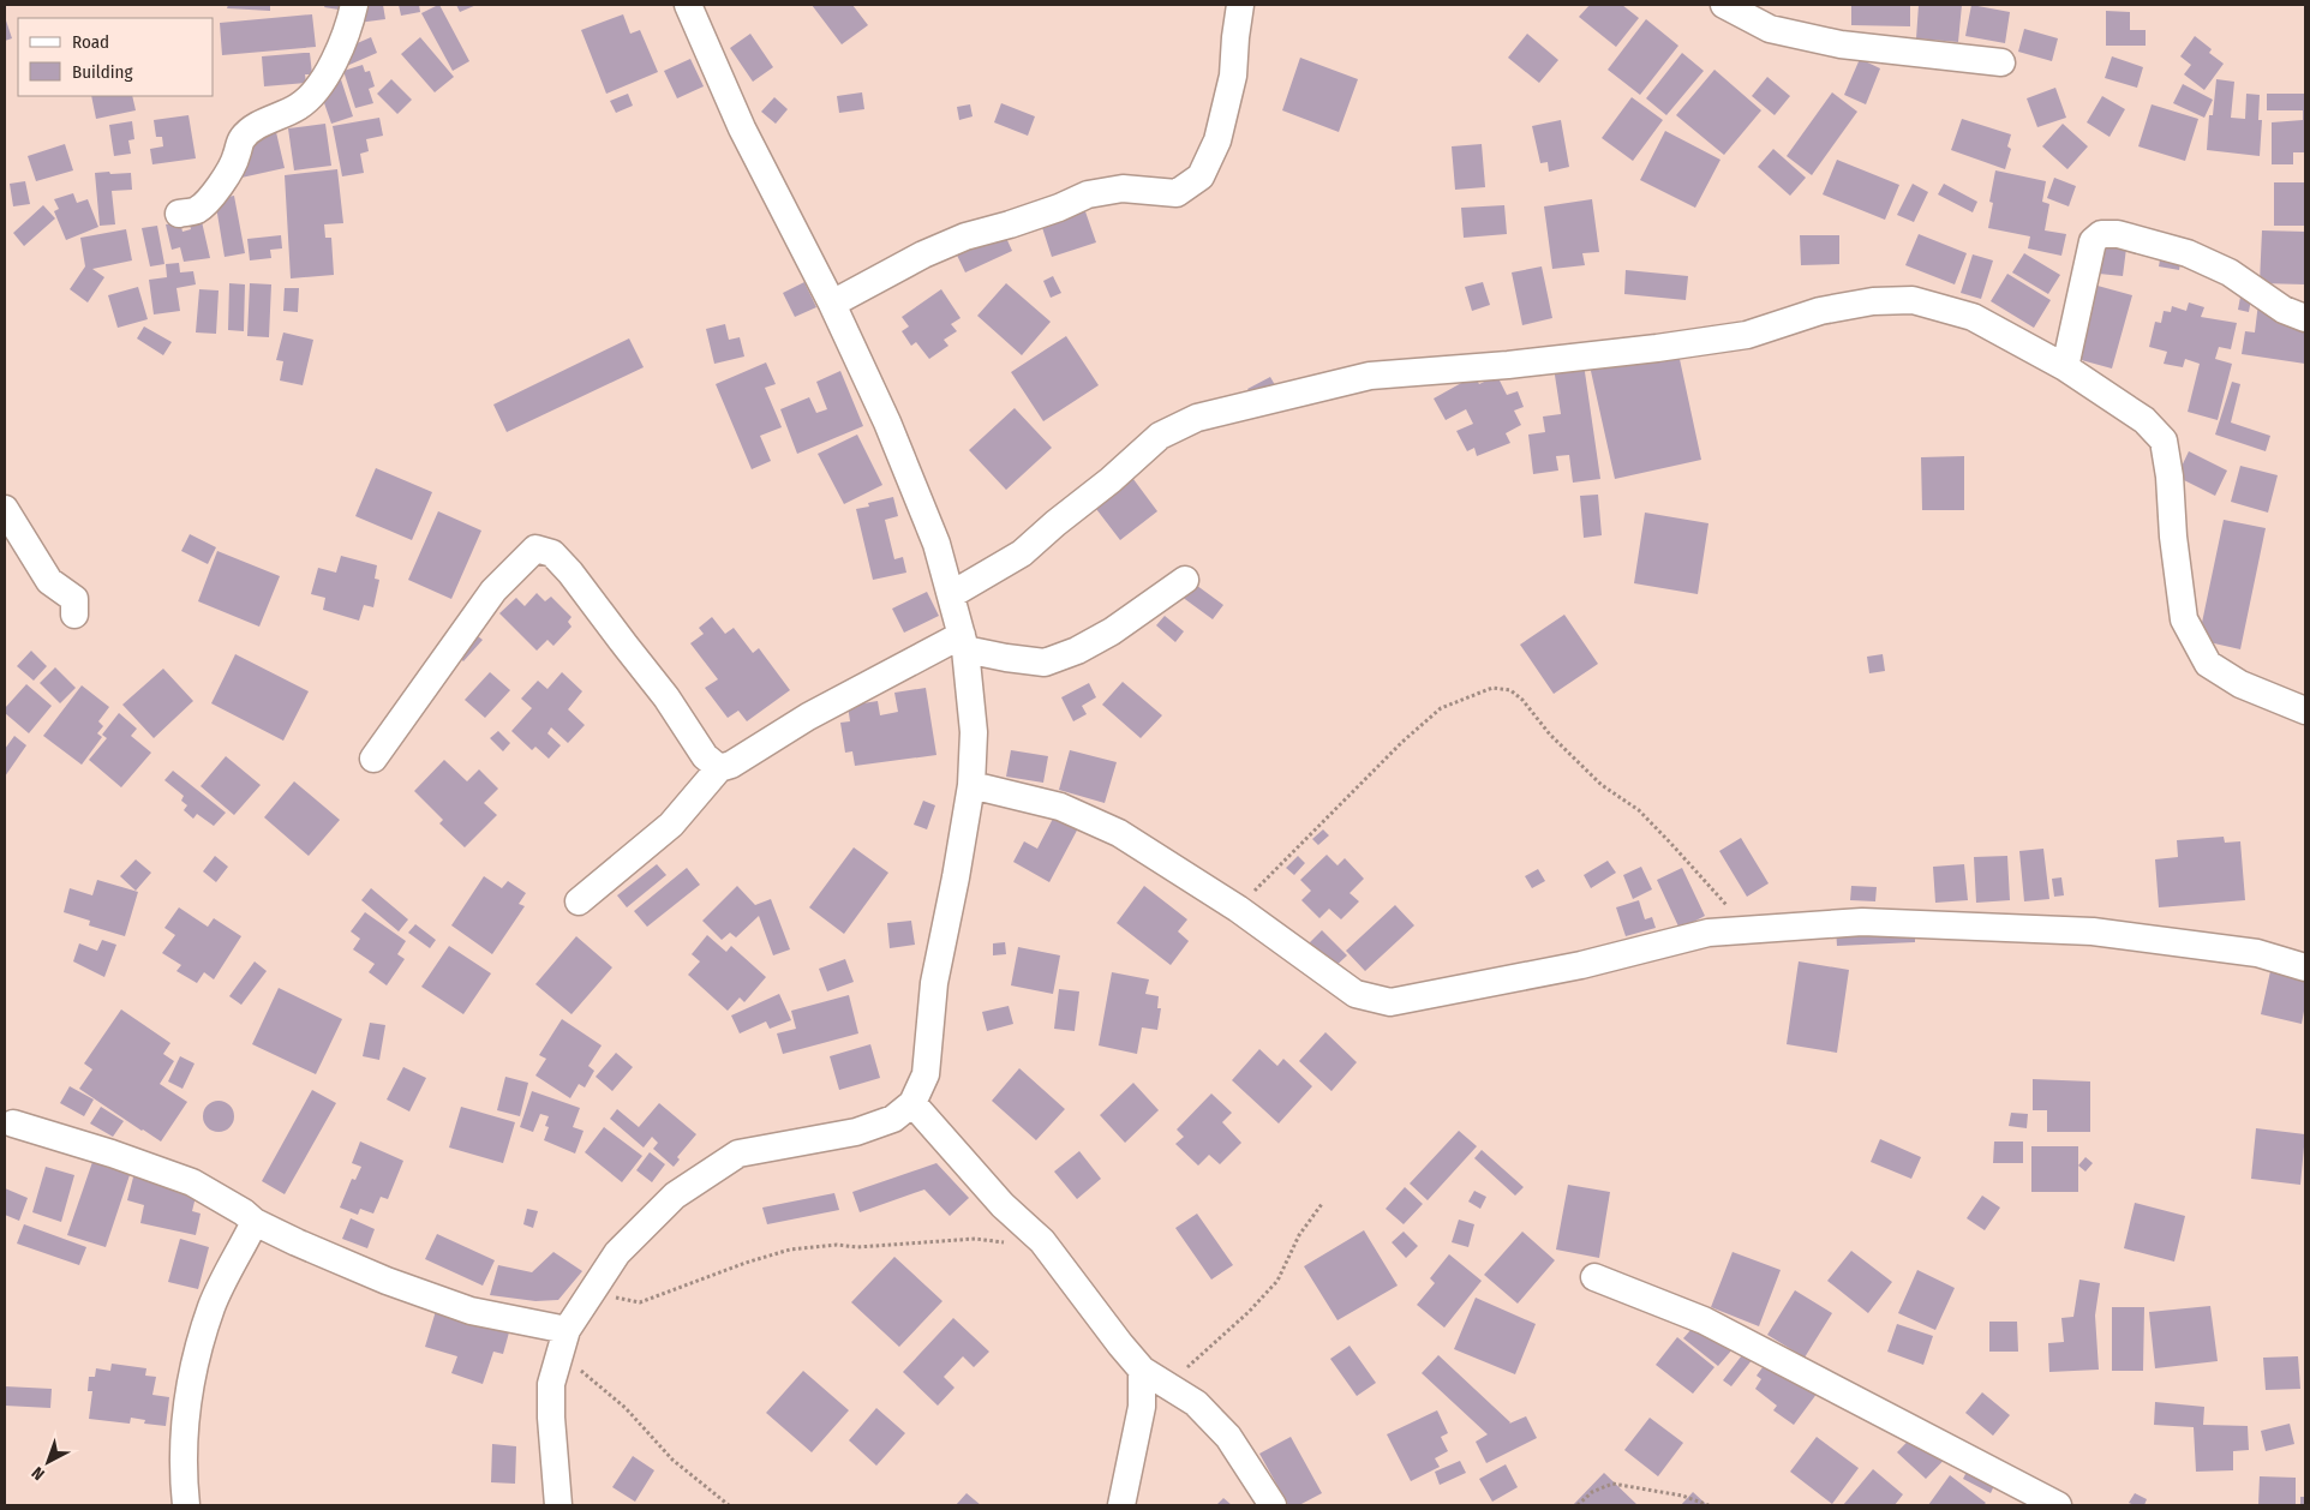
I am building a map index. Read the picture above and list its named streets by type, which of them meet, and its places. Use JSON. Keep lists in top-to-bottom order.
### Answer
{
  "legend": ["Road", "Building"],
  "north": "bottom left"
}
